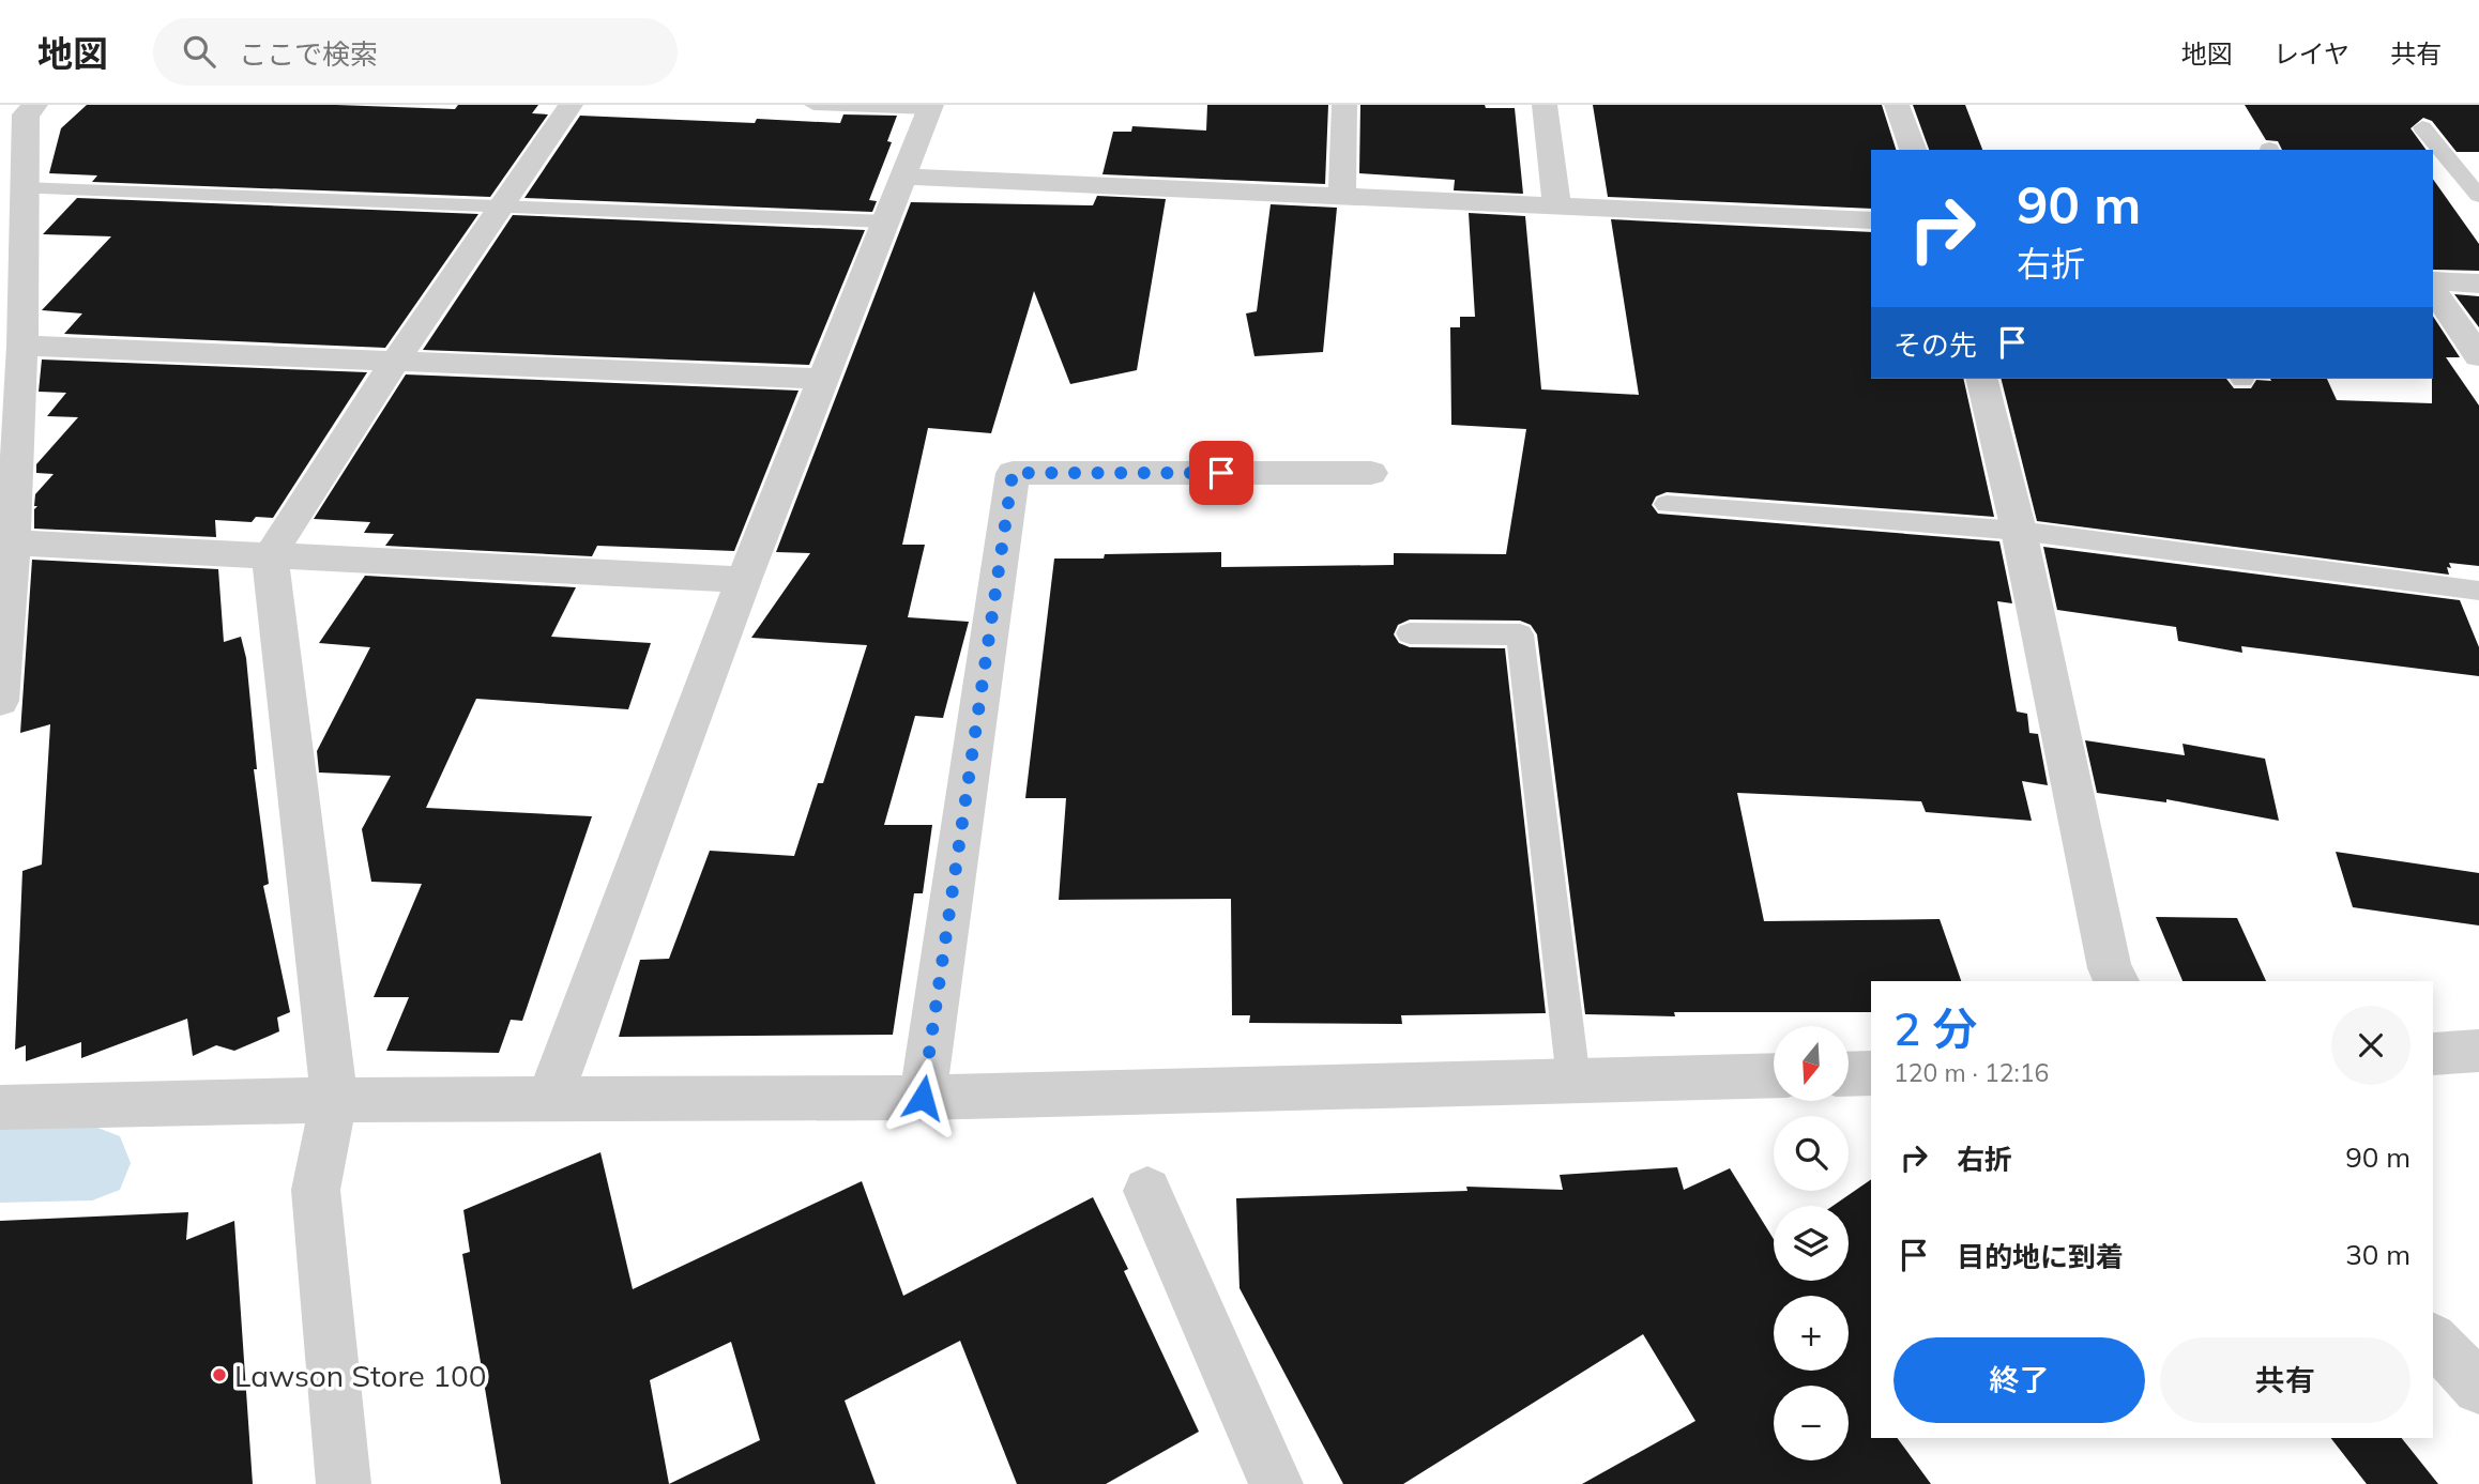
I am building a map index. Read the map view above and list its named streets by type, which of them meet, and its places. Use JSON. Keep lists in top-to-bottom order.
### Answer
{
  "places": ["Lawson Store 100"],
  "north": "bottom",
  "page": {
    "header": "地図",
    "search": "ここで検索",
    "nav": ["地図", "レイヤ", "共有"],
    "turn": ["90 m", "右折"],
    "then": "その先",
    "heading": ["2 分", "120 m · 12:16"],
    "map_buttons": ["+", "−"],
    "list": [
      {
        "name": "右折",
        "value": "90 m"
      },
      {
        "name": "目的地に到着",
        "value": "30 m"
      }
    ],
    "buttons": ["終了", "共有"]
  }
}
